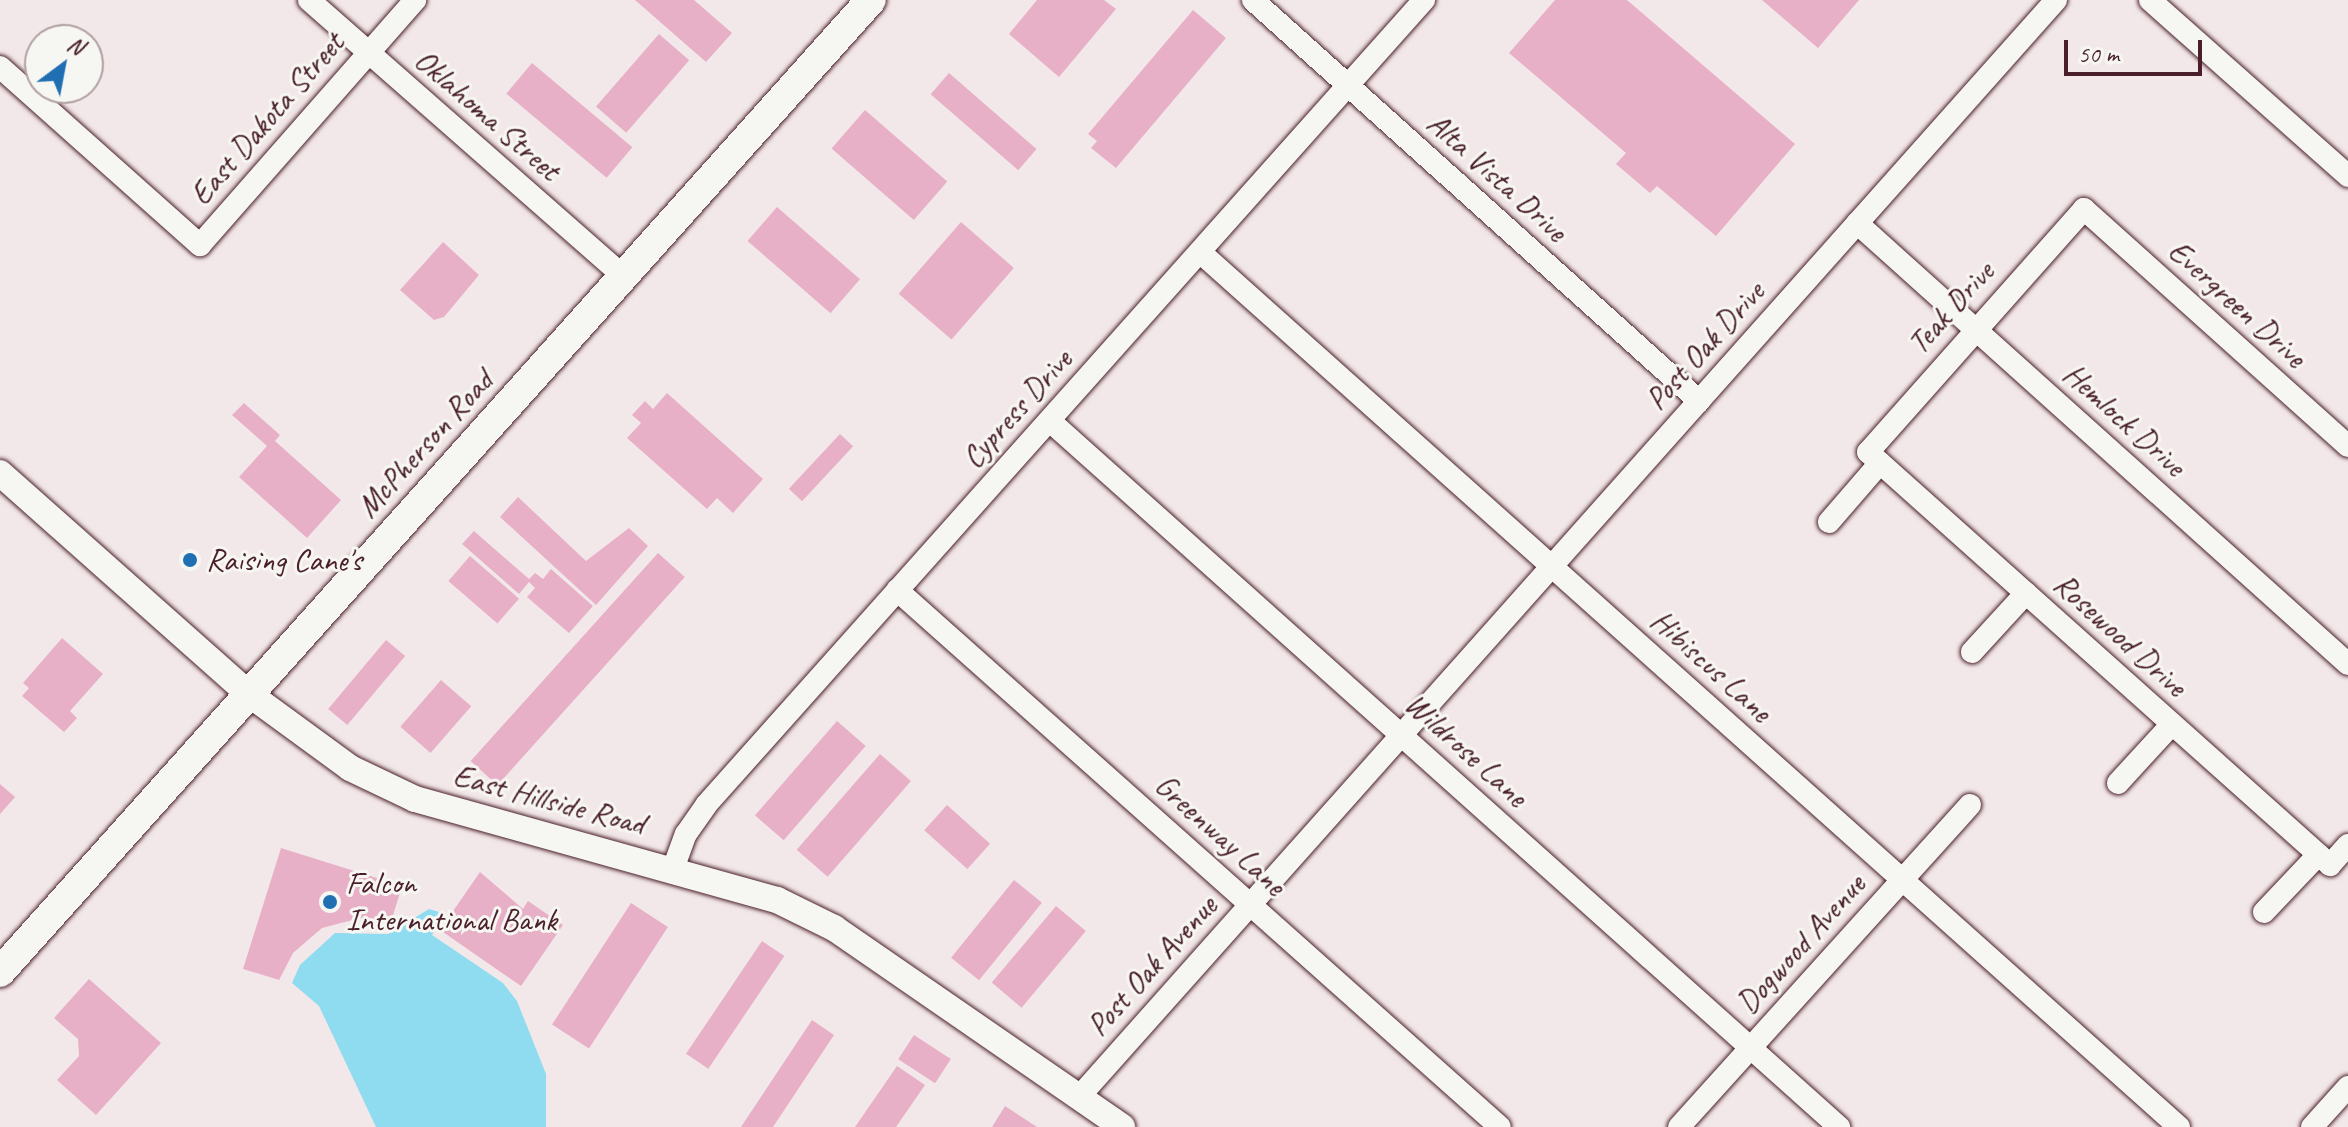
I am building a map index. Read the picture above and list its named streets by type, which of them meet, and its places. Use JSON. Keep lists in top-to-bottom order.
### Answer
{
  "streets": {
    "main road": ["McPherson Road"],
    "street": [
      "Oklahoma Street",
      "East Dakota Street",
      "Alta Vista Drive",
      "Evergreen Drive",
      "Teak Drive",
      "Post Oak Drive",
      "Cypress Drive",
      "Hemlock Drive",
      "Rosewood Drive",
      "Hibiscus Lane",
      "Wildrose Lane",
      "East Hillside Road",
      "Greenway Lane",
      "Dogwood Avenue",
      "Post Oak Avenue"
    ]
  },
  "crossings": [
    ["Oklahoma Street", "East Dakota Street"],
    ["Oklahoma Street", "McPherson Road"],
    ["Alta Vista Drive", "Post Oak Drive"],
    ["Alta Vista Drive", "Cypress Drive"],
    ["Evergreen Drive", "Teak Drive"],
    ["Teak Drive", "Hemlock Drive"],
    ["Teak Drive", "Rosewood Drive"],
    ["Post Oak Drive", "Hemlock Drive"],
    ["Post Oak Drive", "Hibiscus Lane"],
    ["Post Oak Drive", "Wildrose Lane"],
    ["Post Oak Drive", "Post Oak Avenue"],
    ["Cypress Drive", "Hibiscus Lane"],
    ["Cypress Drive", "Wildrose Lane"],
    ["Cypress Drive", "East Hillside Road"],
    ["Cypress Drive", "Greenway Lane"],
    ["McPherson Road", "East Hillside Road"],
    ["Hibiscus Lane", "Dogwood Avenue"],
    ["Wildrose Lane", "Dogwood Avenue"],
    ["Wildrose Lane", "Post Oak Avenue"],
    ["East Hillside Road", "Post Oak Avenue"],
    ["Greenway Lane", "Post Oak Avenue"]
  ],
  "places": ["Raising Cane's", "Falcon International Bank"],
  "scale_bar": "50 m",
  "north": "top right"
}
